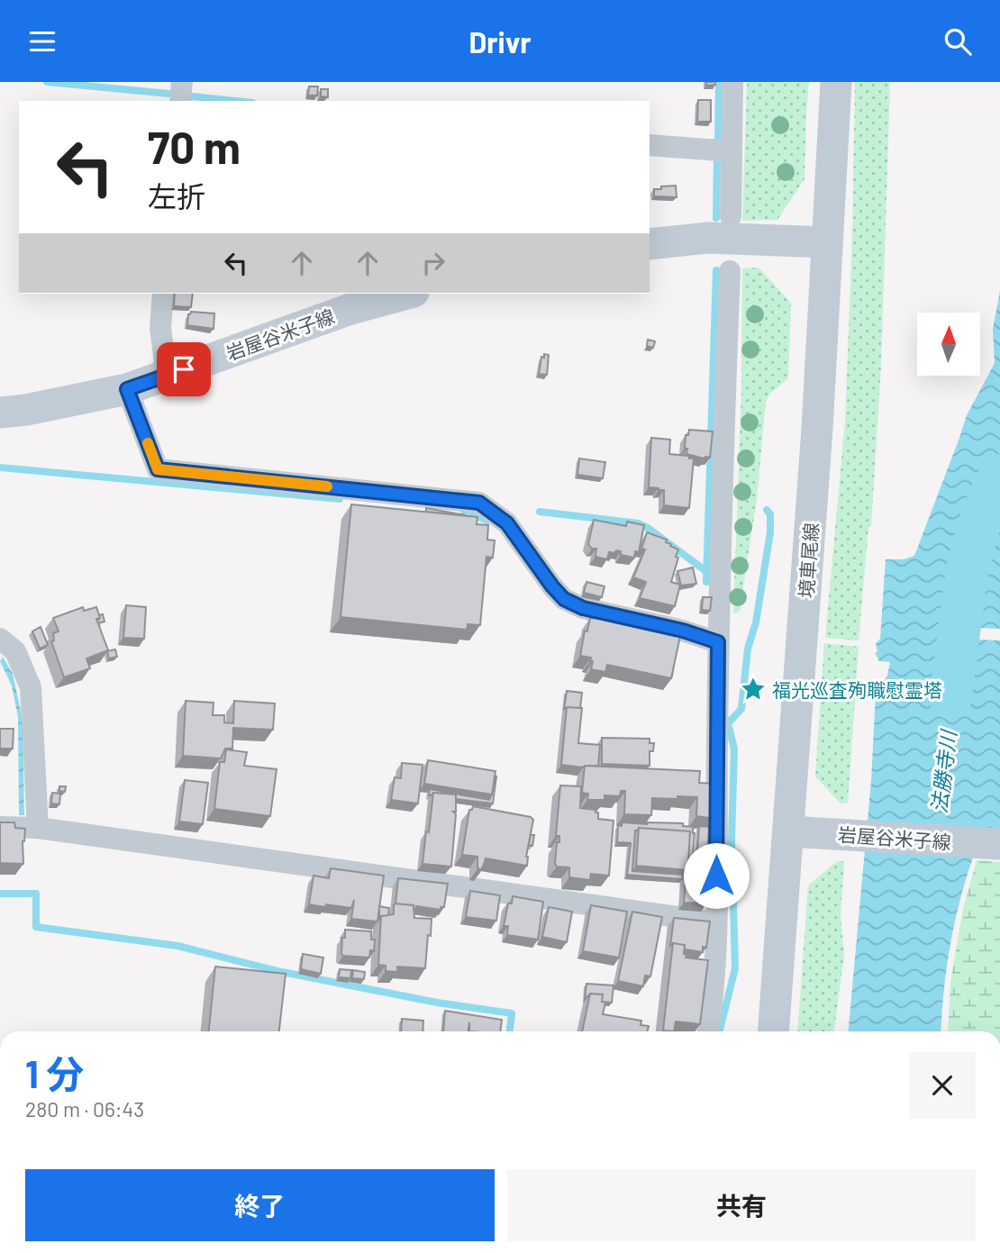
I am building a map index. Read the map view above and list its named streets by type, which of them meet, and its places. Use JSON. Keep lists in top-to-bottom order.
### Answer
{
  "streets": {
    "main road": ["岩屋谷米子線", "境車尾線"]
  },
  "crossings": [
    ["岩屋谷米子線", "境車尾線"]
  ],
  "water": ["法勝寺川"],
  "places": {
    "place": ["福光巡査殉職慰霊塔"]
  },
  "north": "top",
  "page": {
    "header": "Drivr",
    "turn": ["70 m", "左折"],
    "heading": ["1 分", "280 m · 06:43"],
    "buttons": ["終了", "共有"]
  }
}
